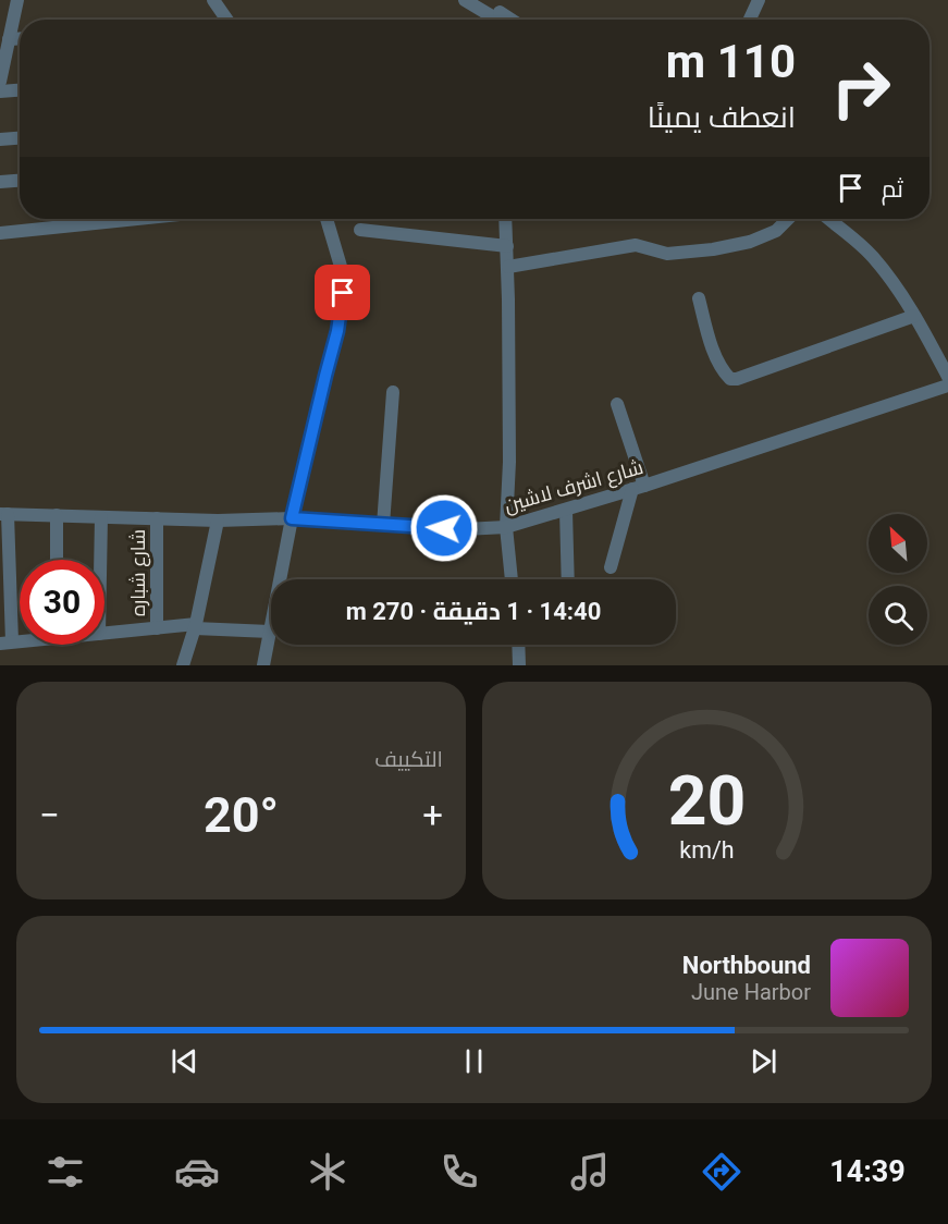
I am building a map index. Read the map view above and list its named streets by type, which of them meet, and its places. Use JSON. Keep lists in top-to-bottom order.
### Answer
{
  "streets": {
    "street": ["شارع اشرف لاشين", "شارع شباره"]
  },
  "crossings": [
    ["شارع اشرف لاشين", "شارع شباره"]
  ],
  "north": "top left",
  "page": {
    "turn": ["110 m", "انعطف يمينًا"],
    "then": "ثم",
    "limit": "30",
    "trip": "14:40 · 1 دقيقة · 270 m",
    "tile": "التكييف",
    "heat": ["−", "20°", "+"],
    "song": ["Northbound", "June Harbor"],
    "tabs": "14:39",
    "gauge": ["20", "km/h"]
  }
}
